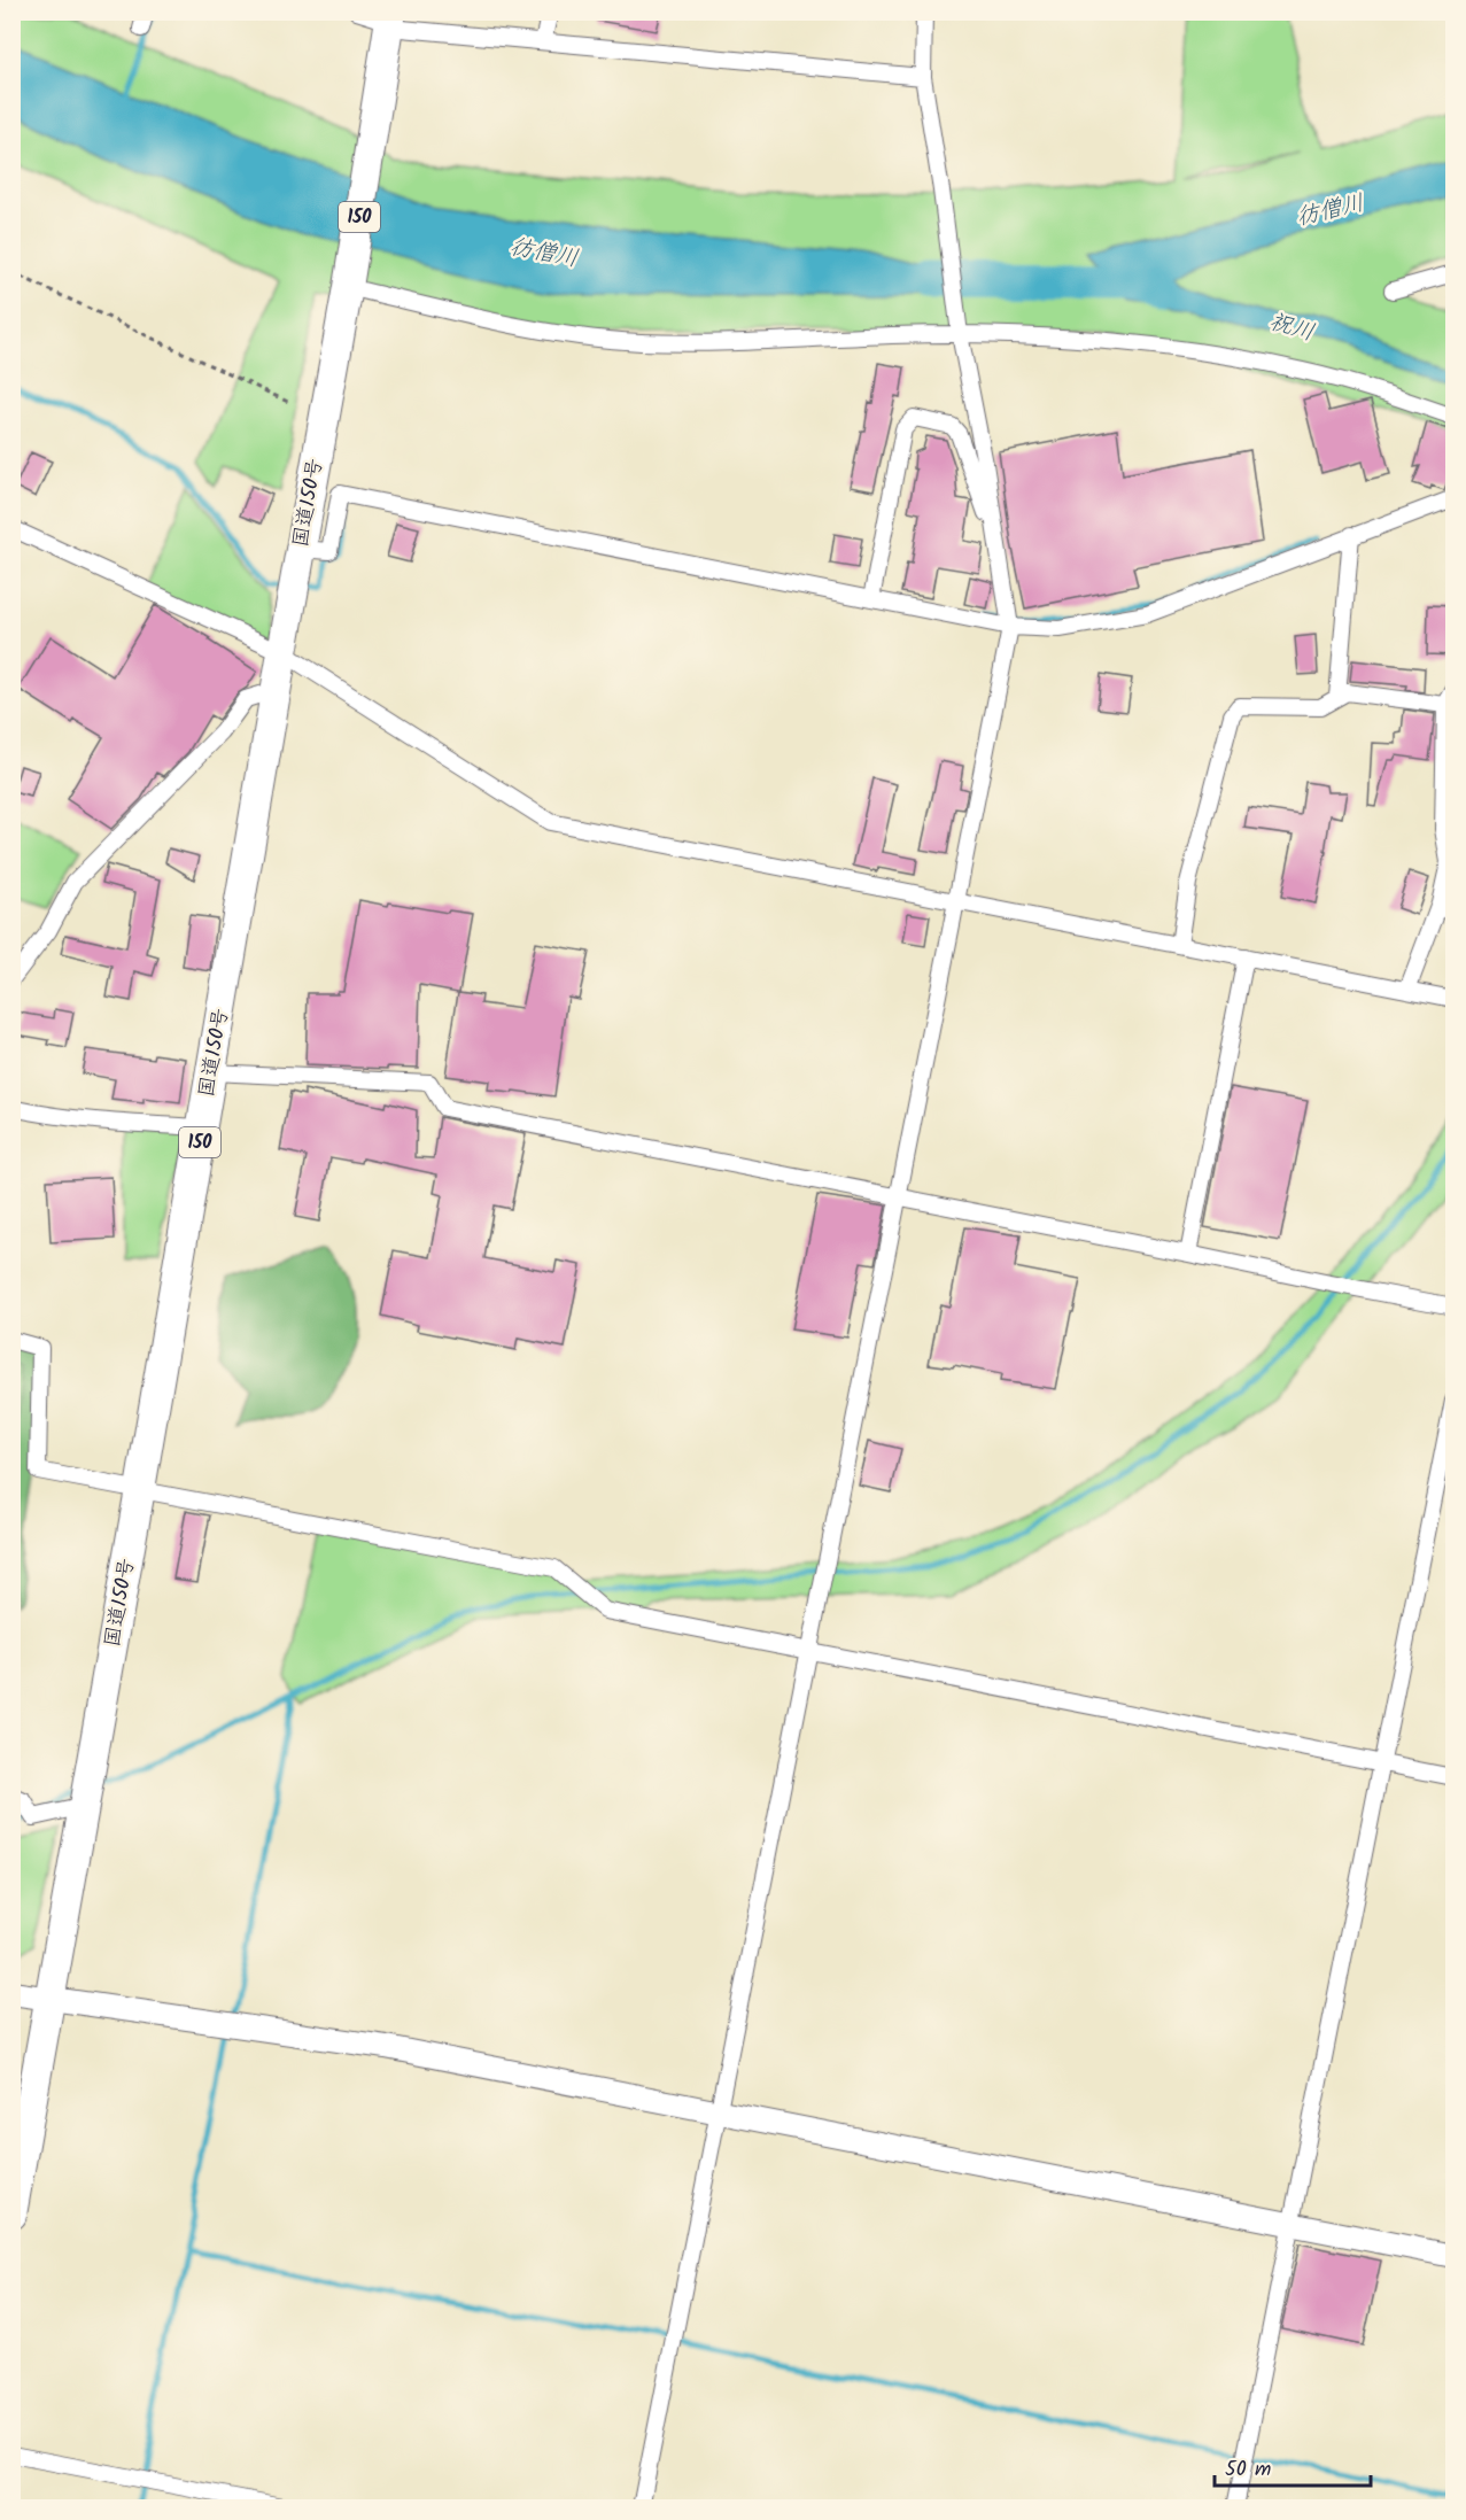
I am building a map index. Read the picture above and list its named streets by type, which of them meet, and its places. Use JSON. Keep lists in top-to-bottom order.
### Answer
{
  "streets": {
    "highway": ["150", "国道150号"]
  },
  "water": ["彷僧川", "祝川"],
  "scale_bar": "50 m"
}
